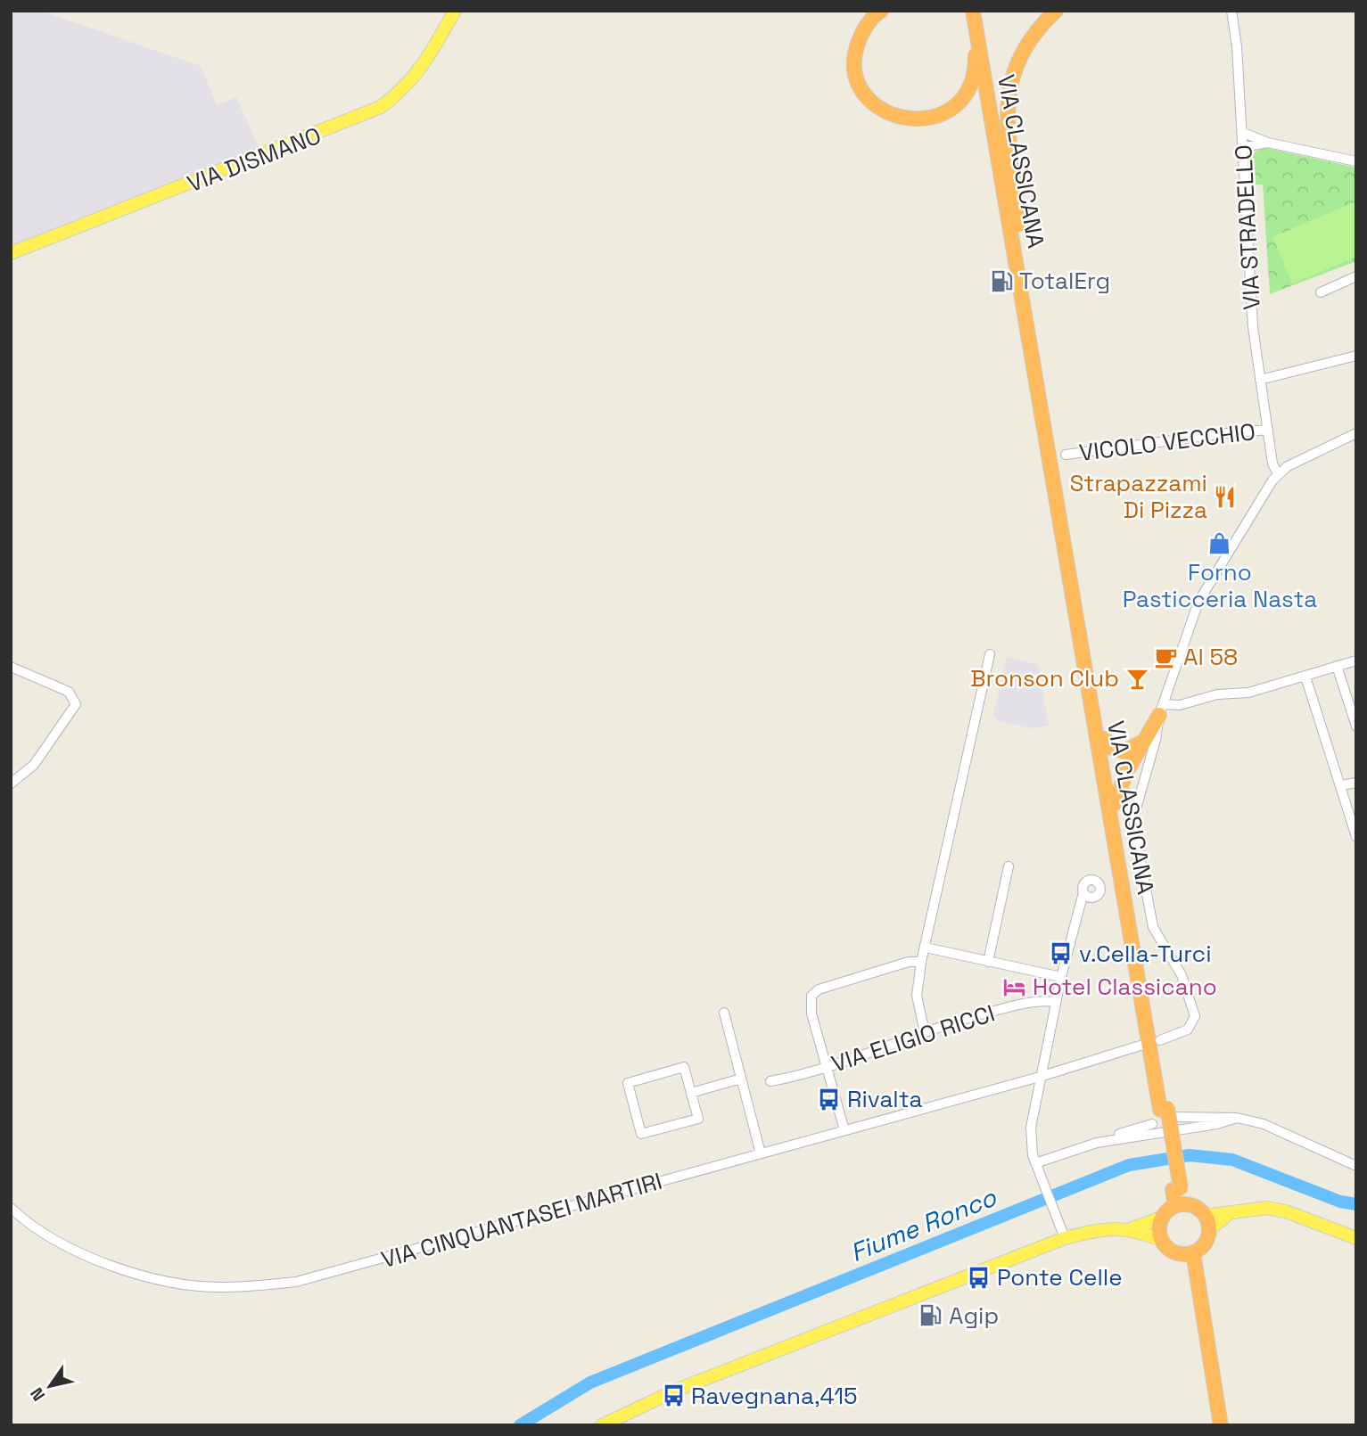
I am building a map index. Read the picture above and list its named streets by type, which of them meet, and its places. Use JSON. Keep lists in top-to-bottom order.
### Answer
{
  "streets": {
    "highway": ["VIA CLASSICANA"],
    "main road": ["VIA DISMANO"],
    "street": [
      "VIA STRADELLO",
      "VICOLO VECCHIO",
      "VIA ELIGIO RICCI",
      "VIA CINQUANTASEI MARTIRI"
    ]
  },
  "crossings": [
    ["VIA STRADELLO", "VICOLO VECCHIO"]
  ],
  "water": ["Fiume Ronco"],
  "places": {
    "fuel station": ["TotalErg", "Agip"],
    "restaurant": ["Strapazzami Di Pizza"],
    "shop": ["Forno Pasticceria Nasta"],
    "cafe": ["Al 58"],
    "bar": ["Bronson Club"],
    "bus stop": [
      "v.Cella-Turci",
      "Rivalta",
      "Ponte Celle",
      "Ravegnana,415"
    ],
    "hotel": ["Hotel Classicano"]
  },
  "north": "bottom left"
}
